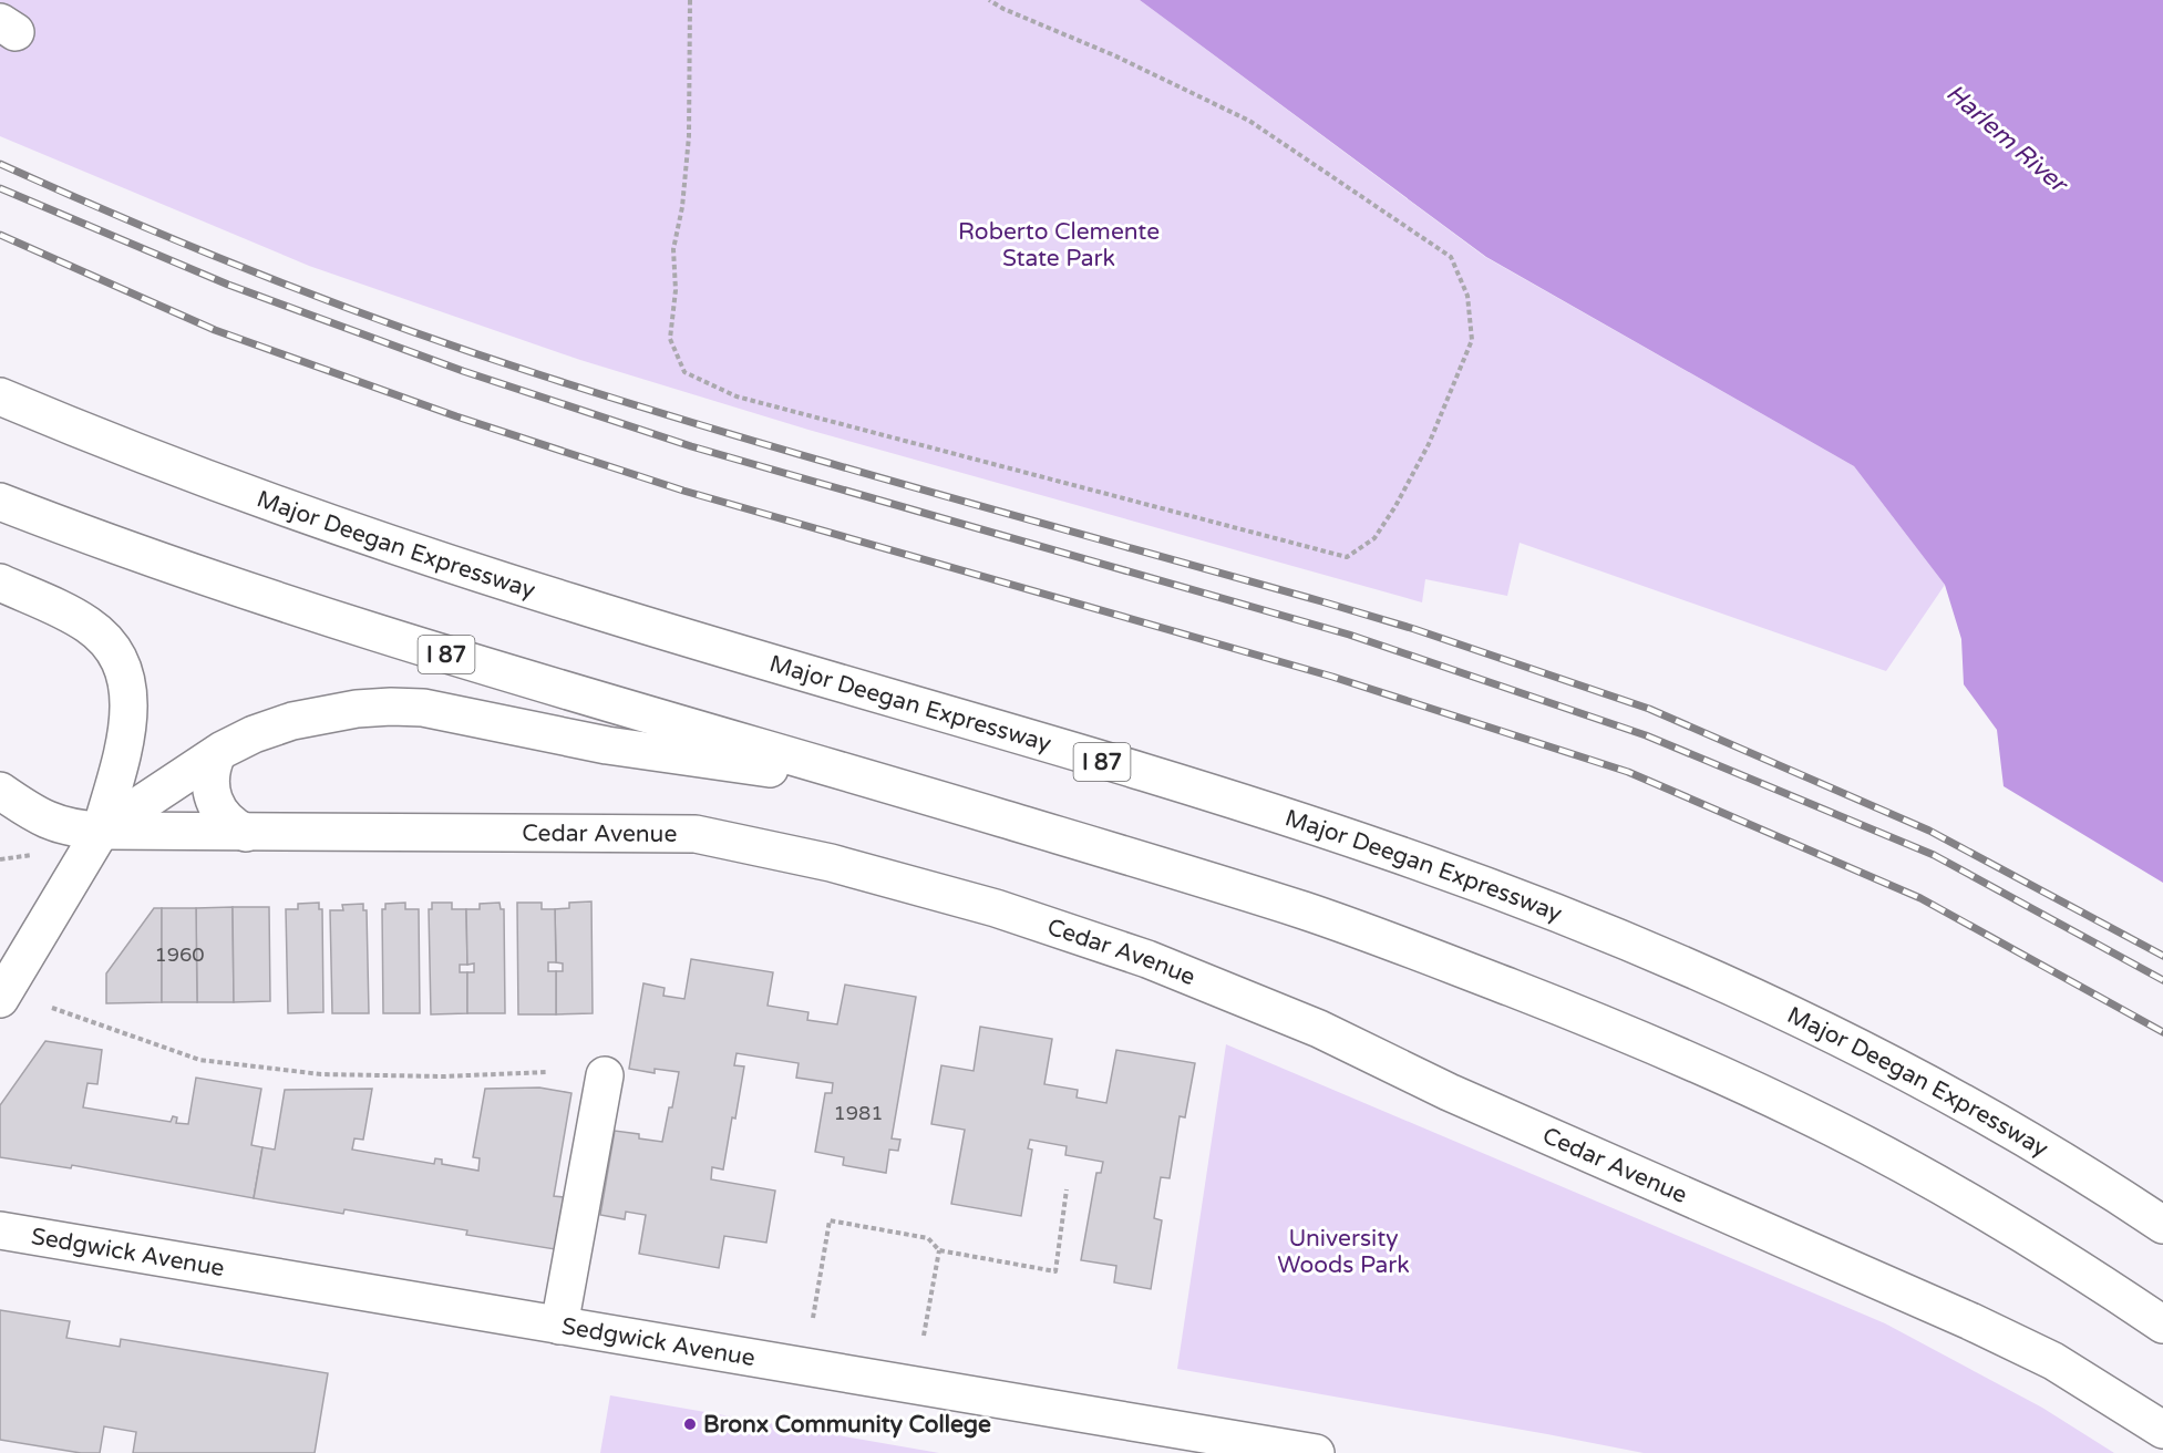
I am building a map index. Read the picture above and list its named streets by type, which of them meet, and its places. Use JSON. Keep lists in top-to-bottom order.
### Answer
{
  "streets": {
    "main road": [
      "Major Deegan Expressway",
      "I 87",
      "Cedar Avenue",
      "Sedgwick Avenue"
    ]
  },
  "water": ["Harlem River"],
  "parks": ["Roberto Clemente State Park", "University Woods Park"],
  "places": ["Bronx Community College"],
  "house_numbers": ["1960", "1981"]
}
